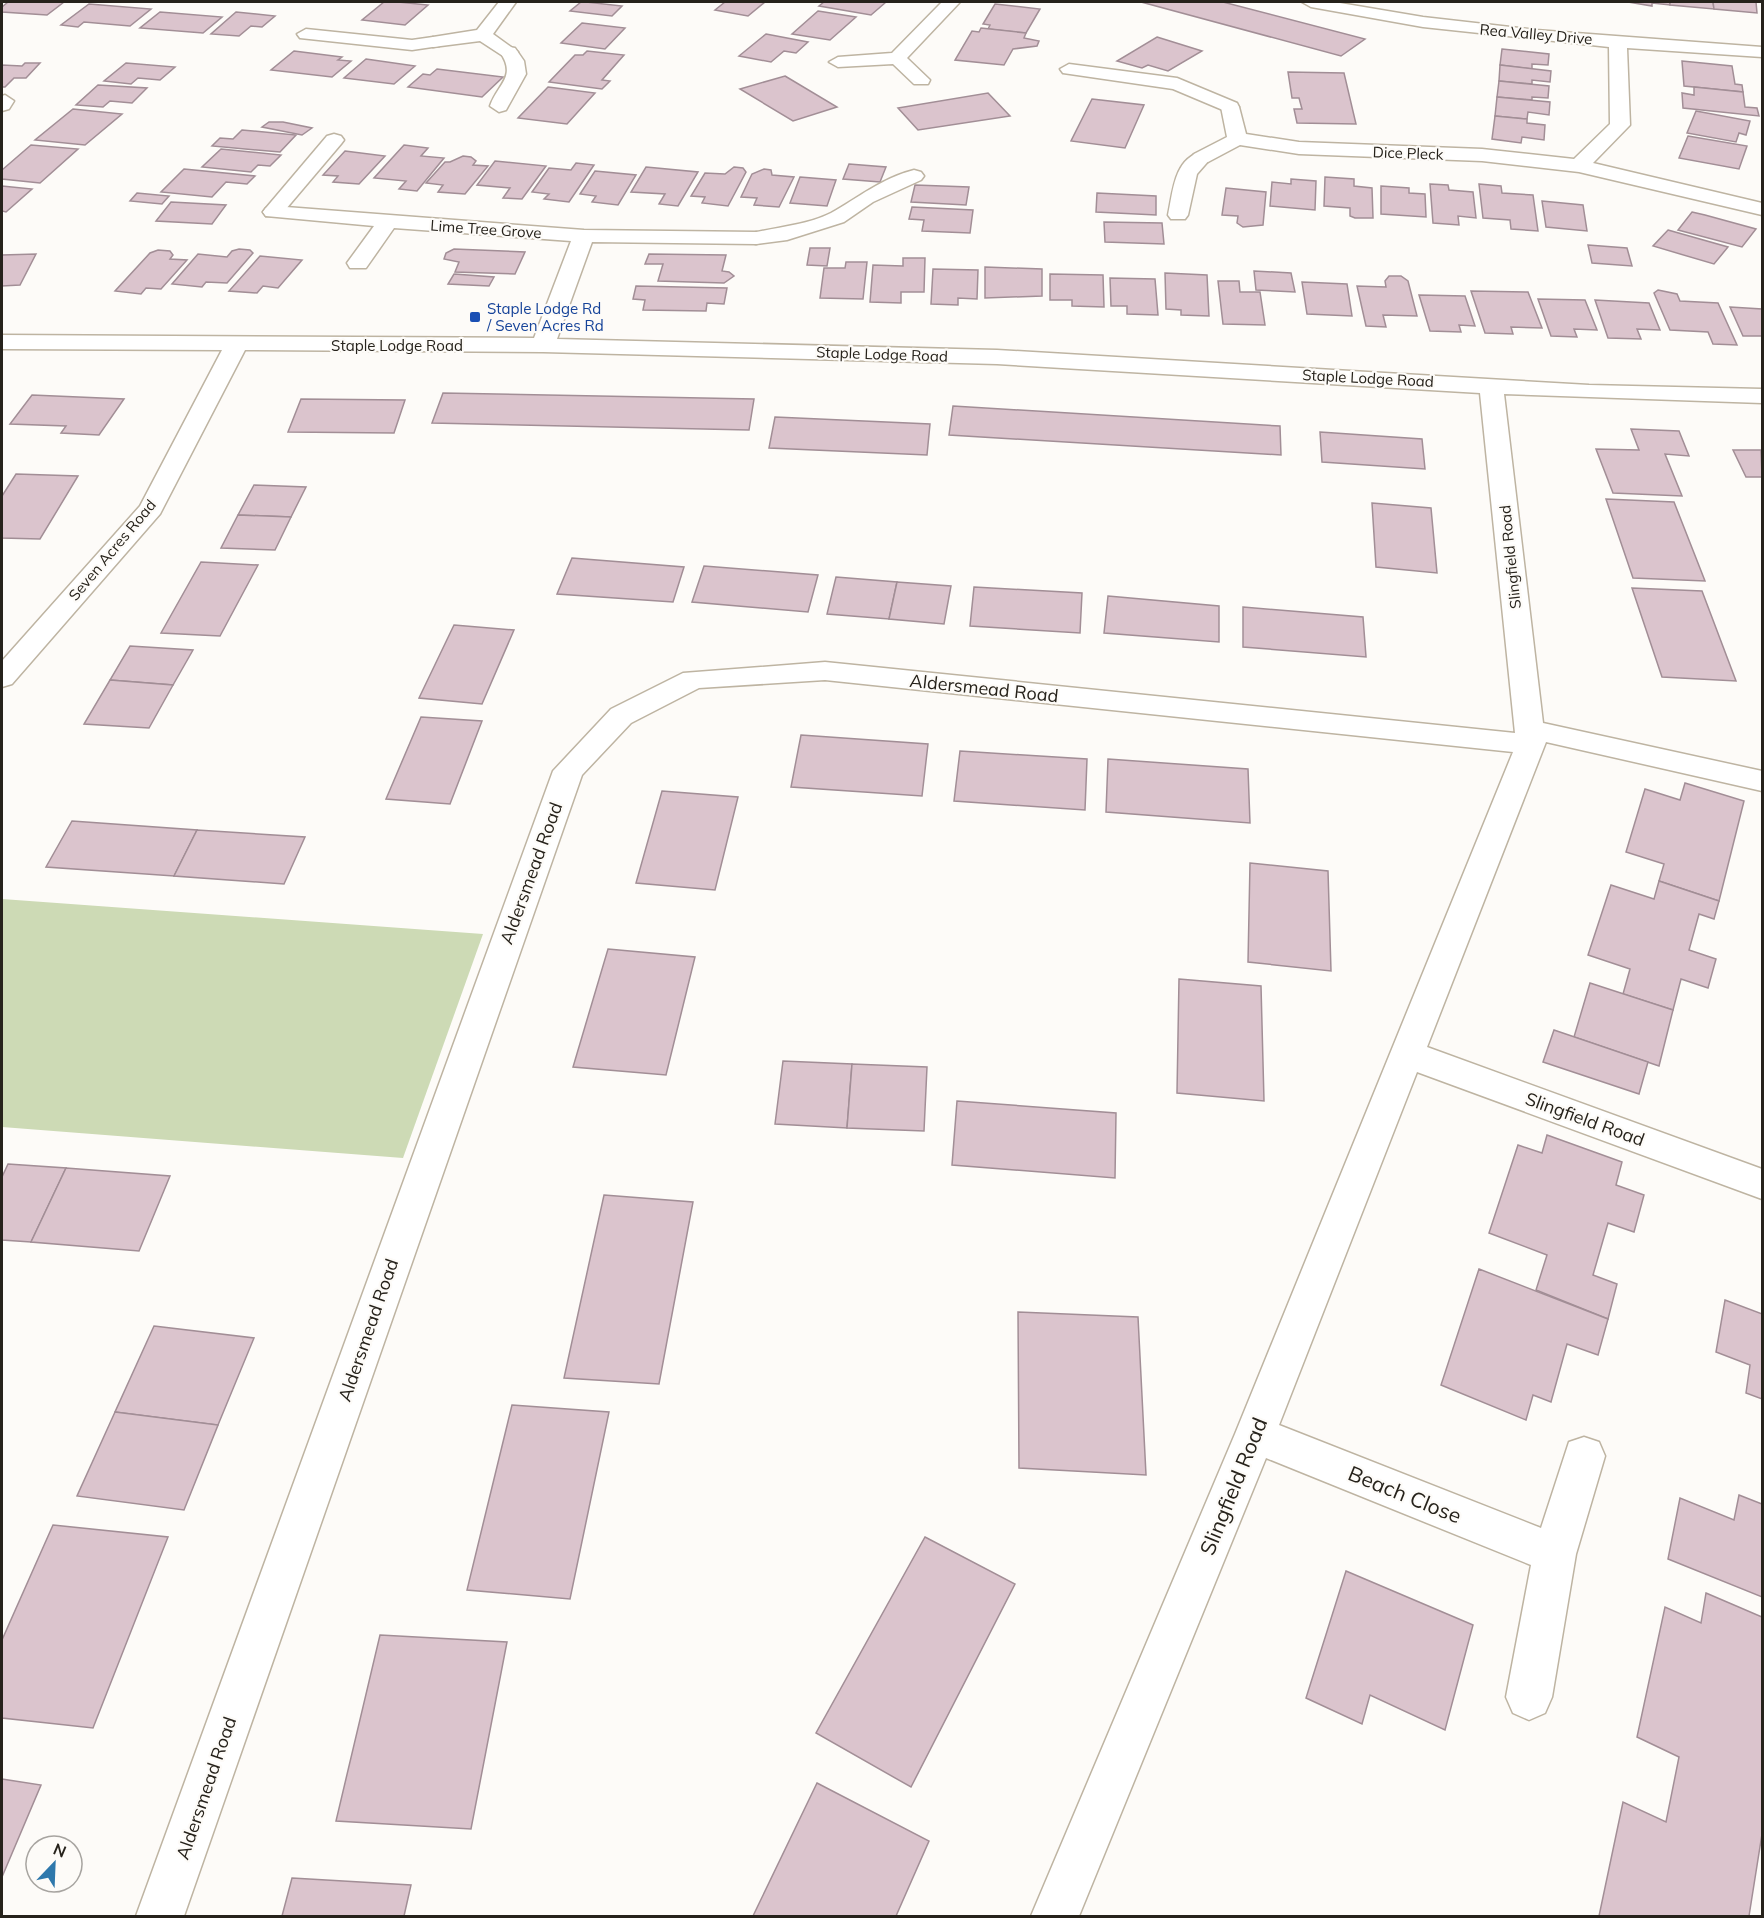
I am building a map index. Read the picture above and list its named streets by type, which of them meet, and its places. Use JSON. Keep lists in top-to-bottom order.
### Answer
{
  "streets": {
    "street": [
      "Rea Valley Drive",
      "Dice Pleck",
      "Lime Tree Grove",
      "Staple Lodge Road",
      "Seven Acres Road",
      "Slingfield Road",
      "Aldersmead Road",
      "Beach Close"
    ]
  },
  "crossings": [
    ["Staple Lodge Road", "Seven Acres Road"],
    ["Staple Lodge Road", "Slingfield Road"],
    ["Slingfield Road", "Aldersmead Road"],
    ["Slingfield Road", "Beach Close"]
  ],
  "places": {
    "transit": ["Staple Lodge Rd / Seven Acres Rd"]
  },
  "north": "top right"
}
